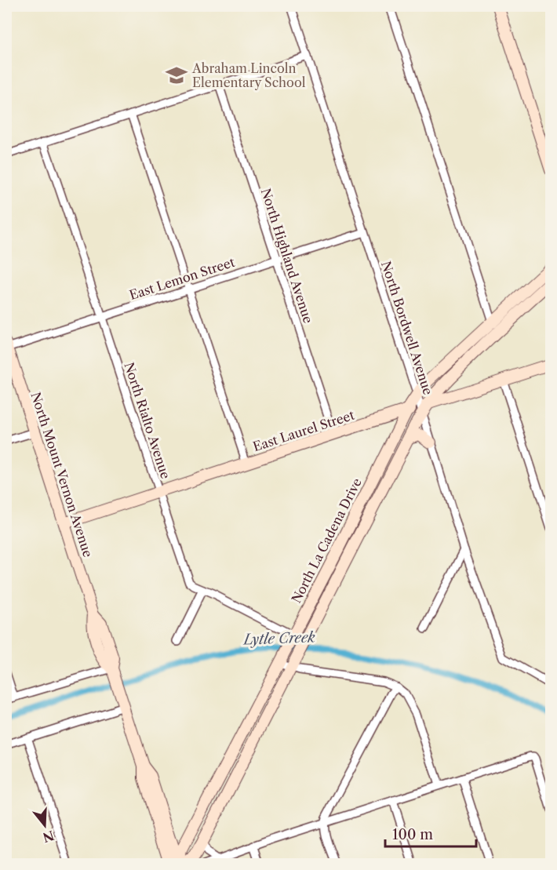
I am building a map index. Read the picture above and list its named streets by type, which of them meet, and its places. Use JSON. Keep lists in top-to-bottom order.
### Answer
{
  "streets": {
    "main road": ["East Laurel Street", "North Mount Vernon Avenue", "North La Cadena Drive"],
    "street": [
      "North Highland Avenue",
      "East Lemon Street",
      "North Bordwell Avenue",
      "North Rialto Avenue"
    ]
  },
  "crossings": [
    ["North Highland Avenue", "East Lemon Street"],
    ["North Highland Avenue", "East Laurel Street"],
    ["East Lemon Street", "North Bordwell Avenue"],
    ["East Lemon Street", "North Rialto Avenue"],
    ["East Lemon Street", "North Mount Vernon Avenue"],
    ["North Bordwell Avenue", "East Laurel Street"],
    ["North Bordwell Avenue", "North La Cadena Drive"],
    ["North Rialto Avenue", "East Laurel Street"],
    ["North Rialto Avenue", "North La Cadena Drive"],
    ["East Laurel Street", "North Mount Vernon Avenue"],
    ["East Laurel Street", "North La Cadena Drive"],
    ["North Mount Vernon Avenue", "North La Cadena Drive"]
  ],
  "water": ["Lytle Creek"],
  "places": {
    "school or university": ["Abraham Lincoln Elementary School"]
  },
  "scale_bar": "100 m",
  "north": "bottom"
}
